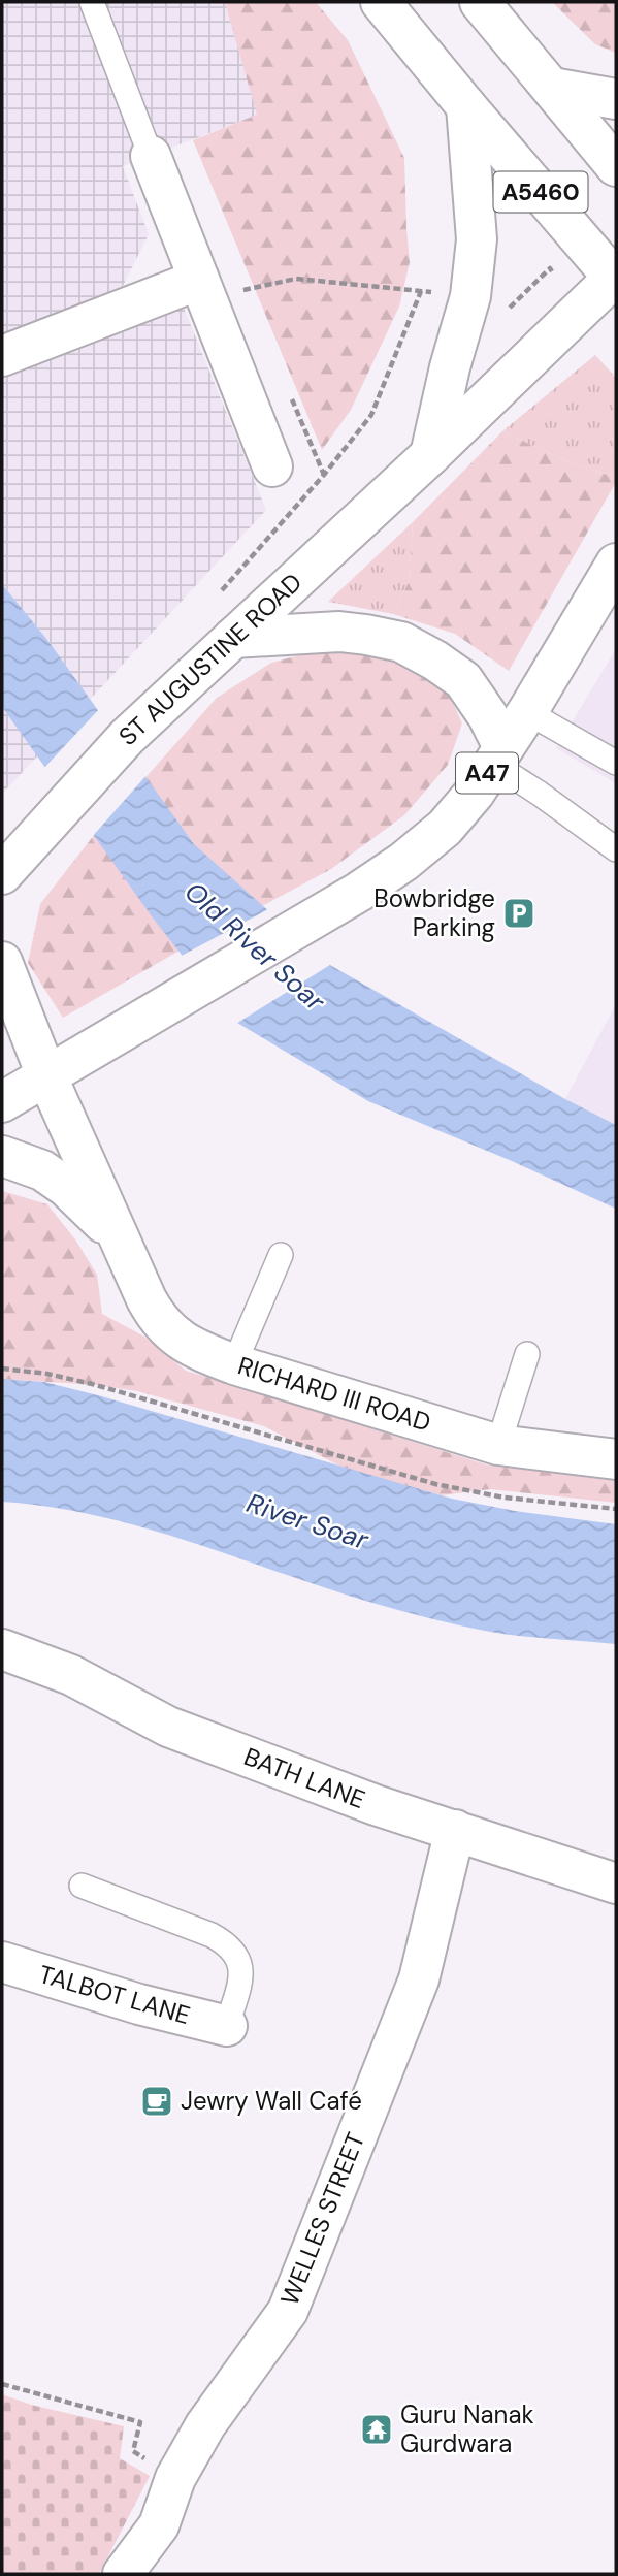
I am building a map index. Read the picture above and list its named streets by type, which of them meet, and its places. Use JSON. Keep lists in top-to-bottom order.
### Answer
{
  "streets": {
    "street": [
      "A5460",
      "ST AUGUSTINE ROAD",
      "A47",
      "RICHARD III ROAD",
      "BATH LANE",
      "TALBOT LANE",
      "WELLES STREET"
    ]
  },
  "crossings": [
    ["A5460", "ST AUGUSTINE ROAD"],
    ["A47", "RICHARD III ROAD"],
    ["BATH LANE", "WELLES STREET"]
  ],
  "water": ["Old River Soar", "River Soar"],
  "places": {
    "parking": ["Bowbridge Parking"],
    "cafe": ["Jewry Wall Café"],
    "temple": ["Guru Nanak Gurdwara"]
  }
}
